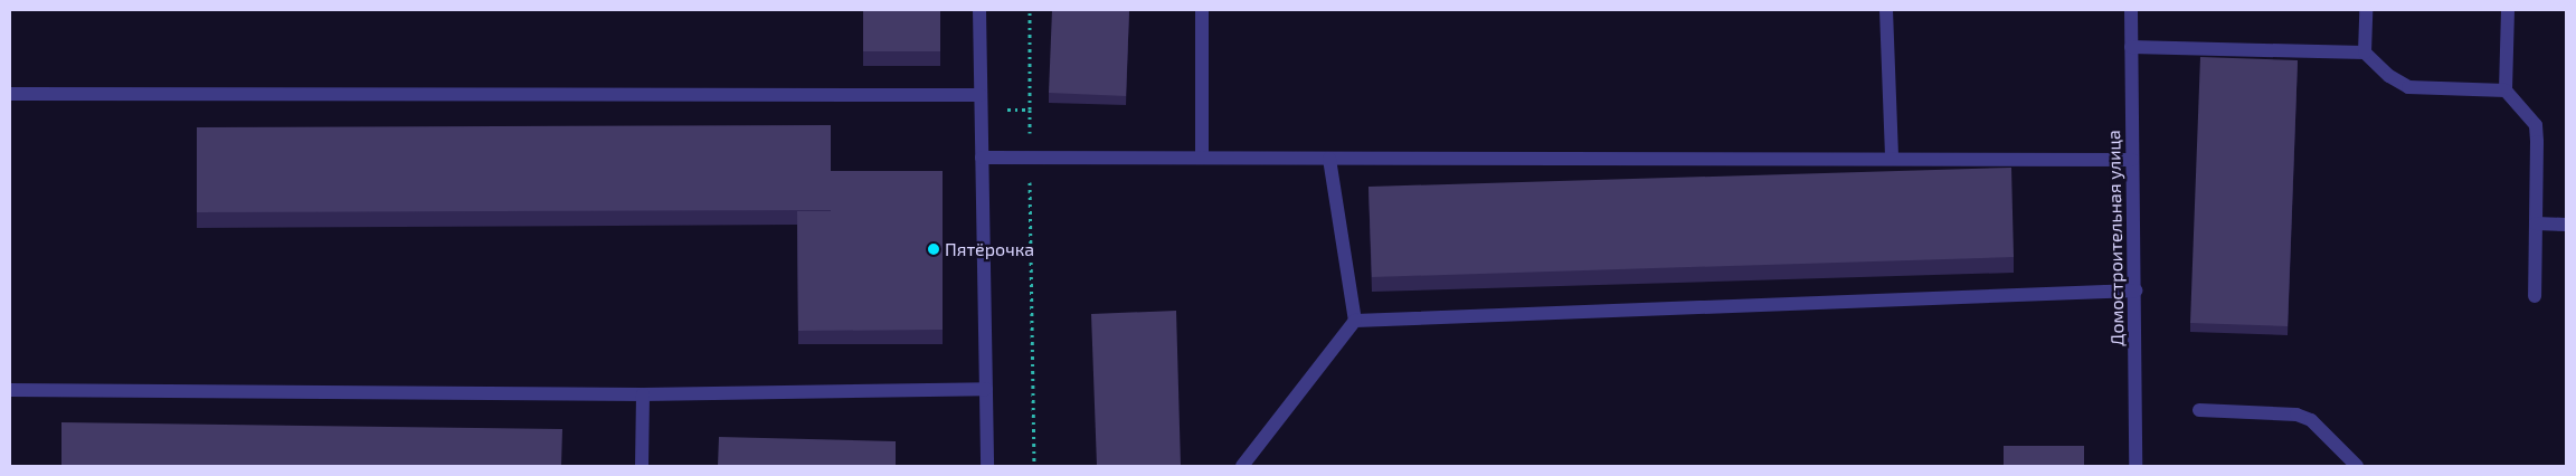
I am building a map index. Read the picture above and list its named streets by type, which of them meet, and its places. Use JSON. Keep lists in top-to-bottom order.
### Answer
{
  "streets": {
    "street": ["Домостроительная улица"]
  },
  "places": ["Пятёрочка"]
}
